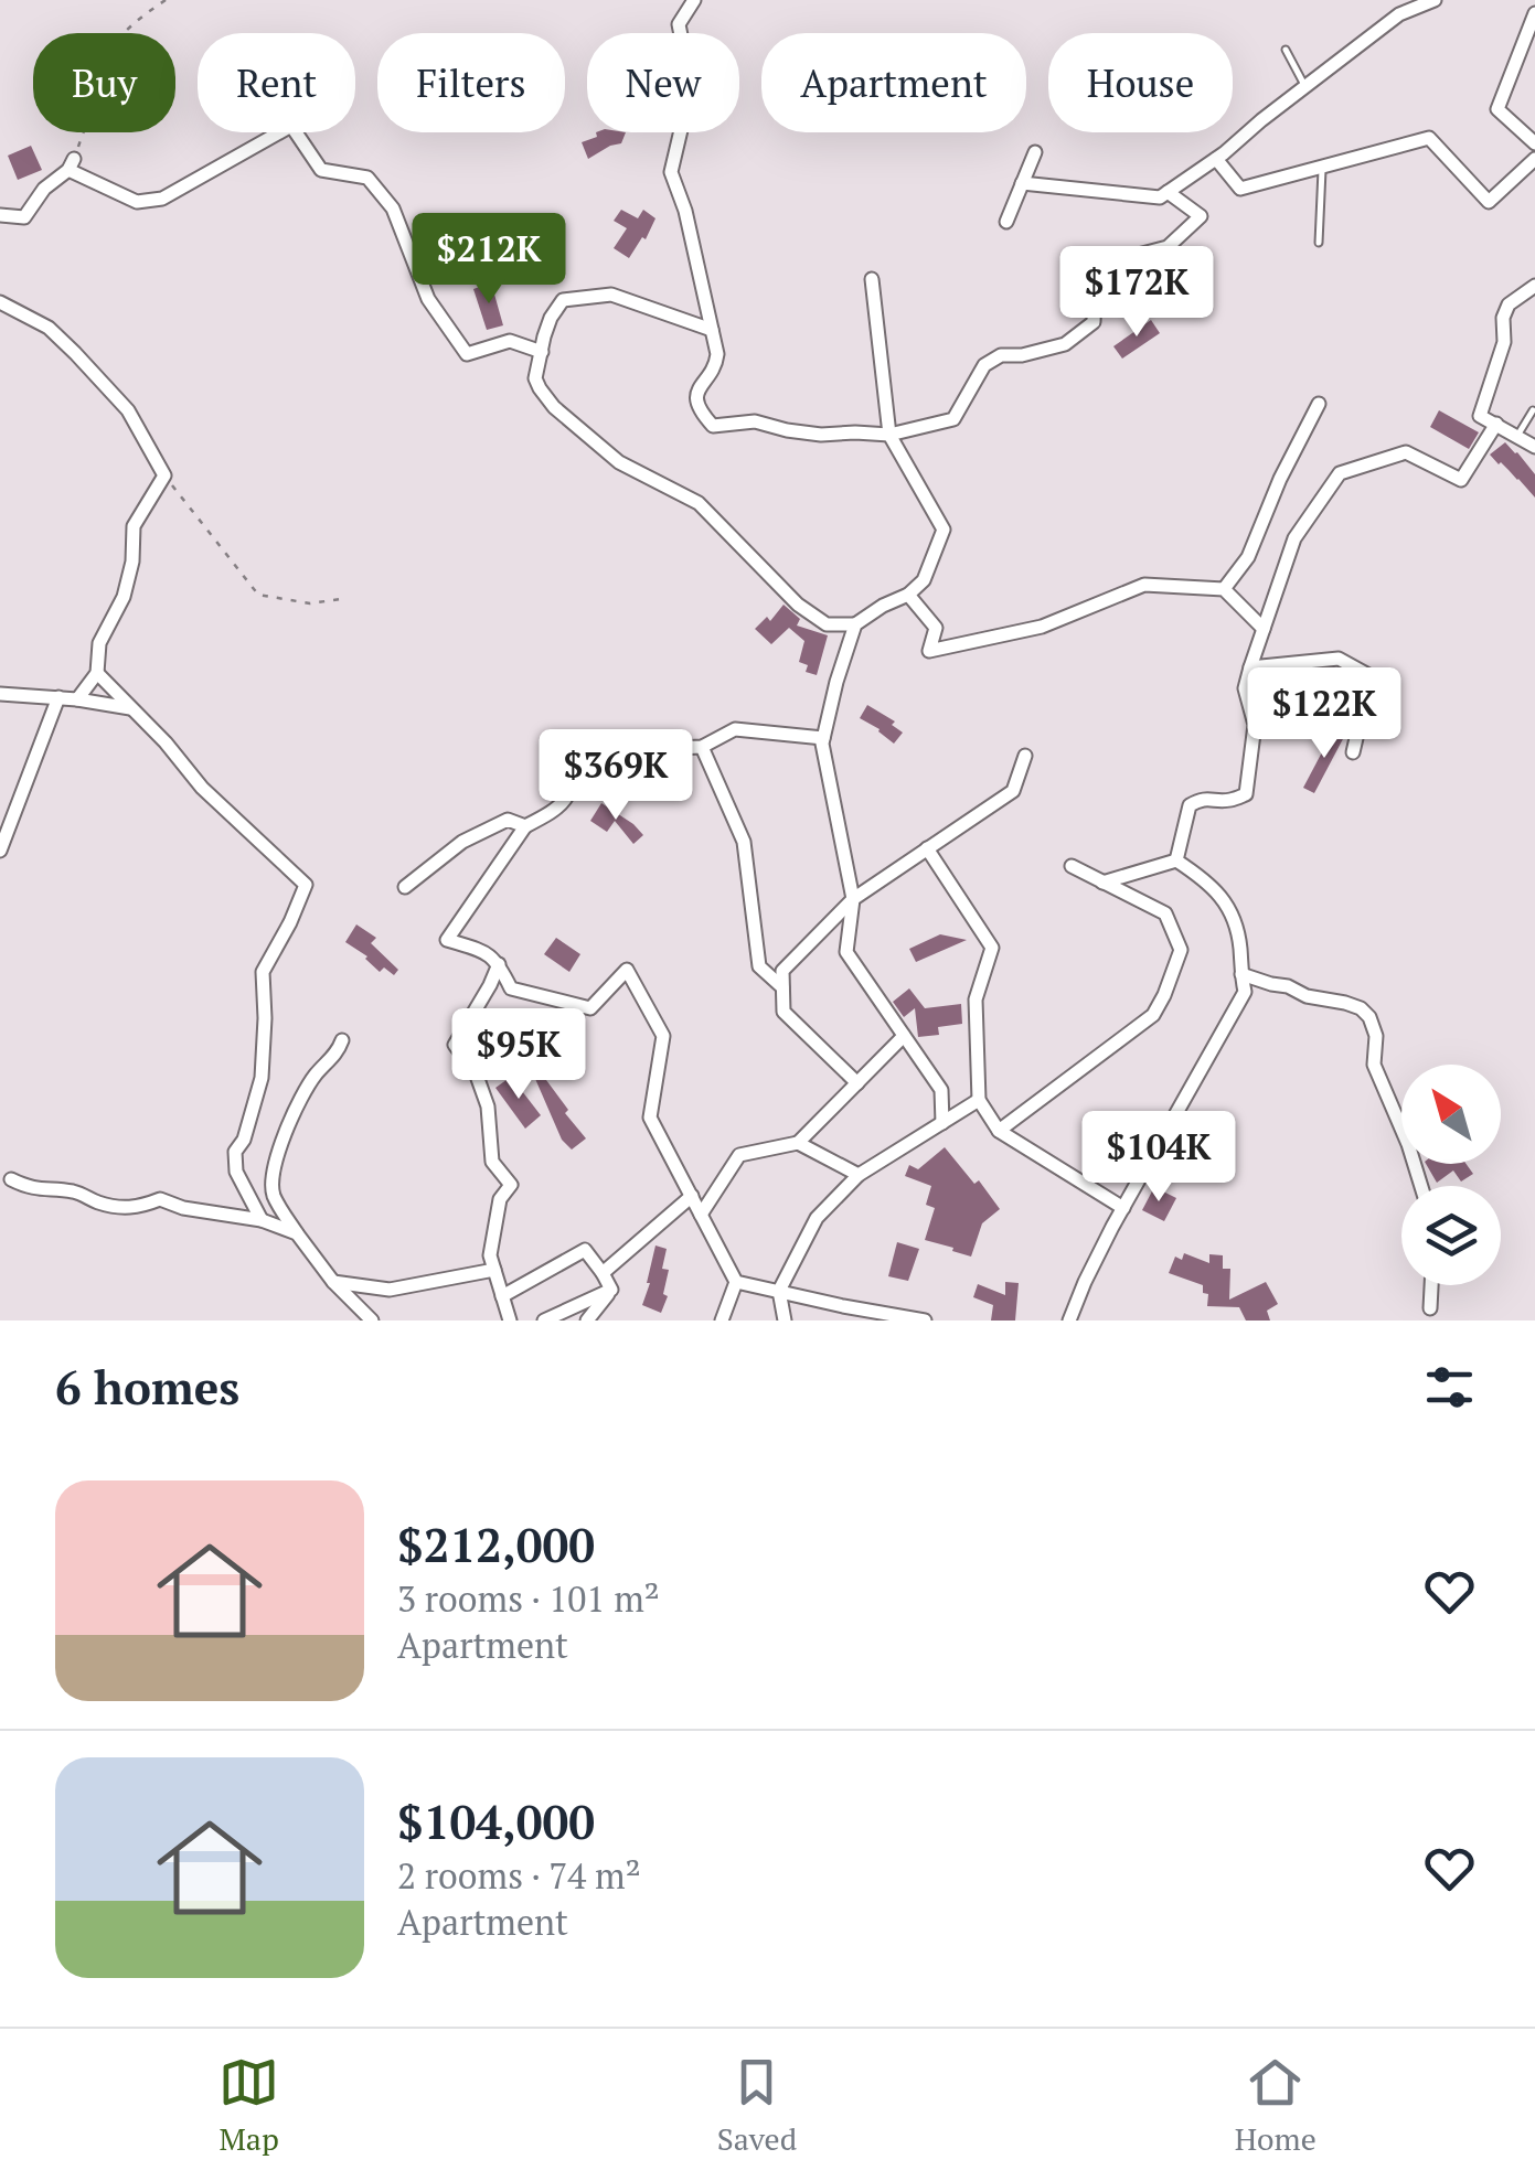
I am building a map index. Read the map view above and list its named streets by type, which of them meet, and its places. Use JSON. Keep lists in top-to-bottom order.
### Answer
{
  "north": "top left",
  "page": {
    "chip": [
      "Buy",
      "Rent",
      "Filters",
      "New",
      "Apartment",
      "House"
    ],
    "price": [
      "$212K",
      "$172K",
      "$122K",
      "$369K",
      "$95K",
      "$104K"
    ],
    "heading": "6 homes",
    "list": [
      {
        "name": "$212,000",
        "note": "3 rooms · 101 m² · Apartment"
      },
      {
        "name": "$104,000",
        "note": "2 rooms · 74 m² · Apartment"
      }
    ],
    "tabs": ["Map", "Saved", "Home"]
  }
}
